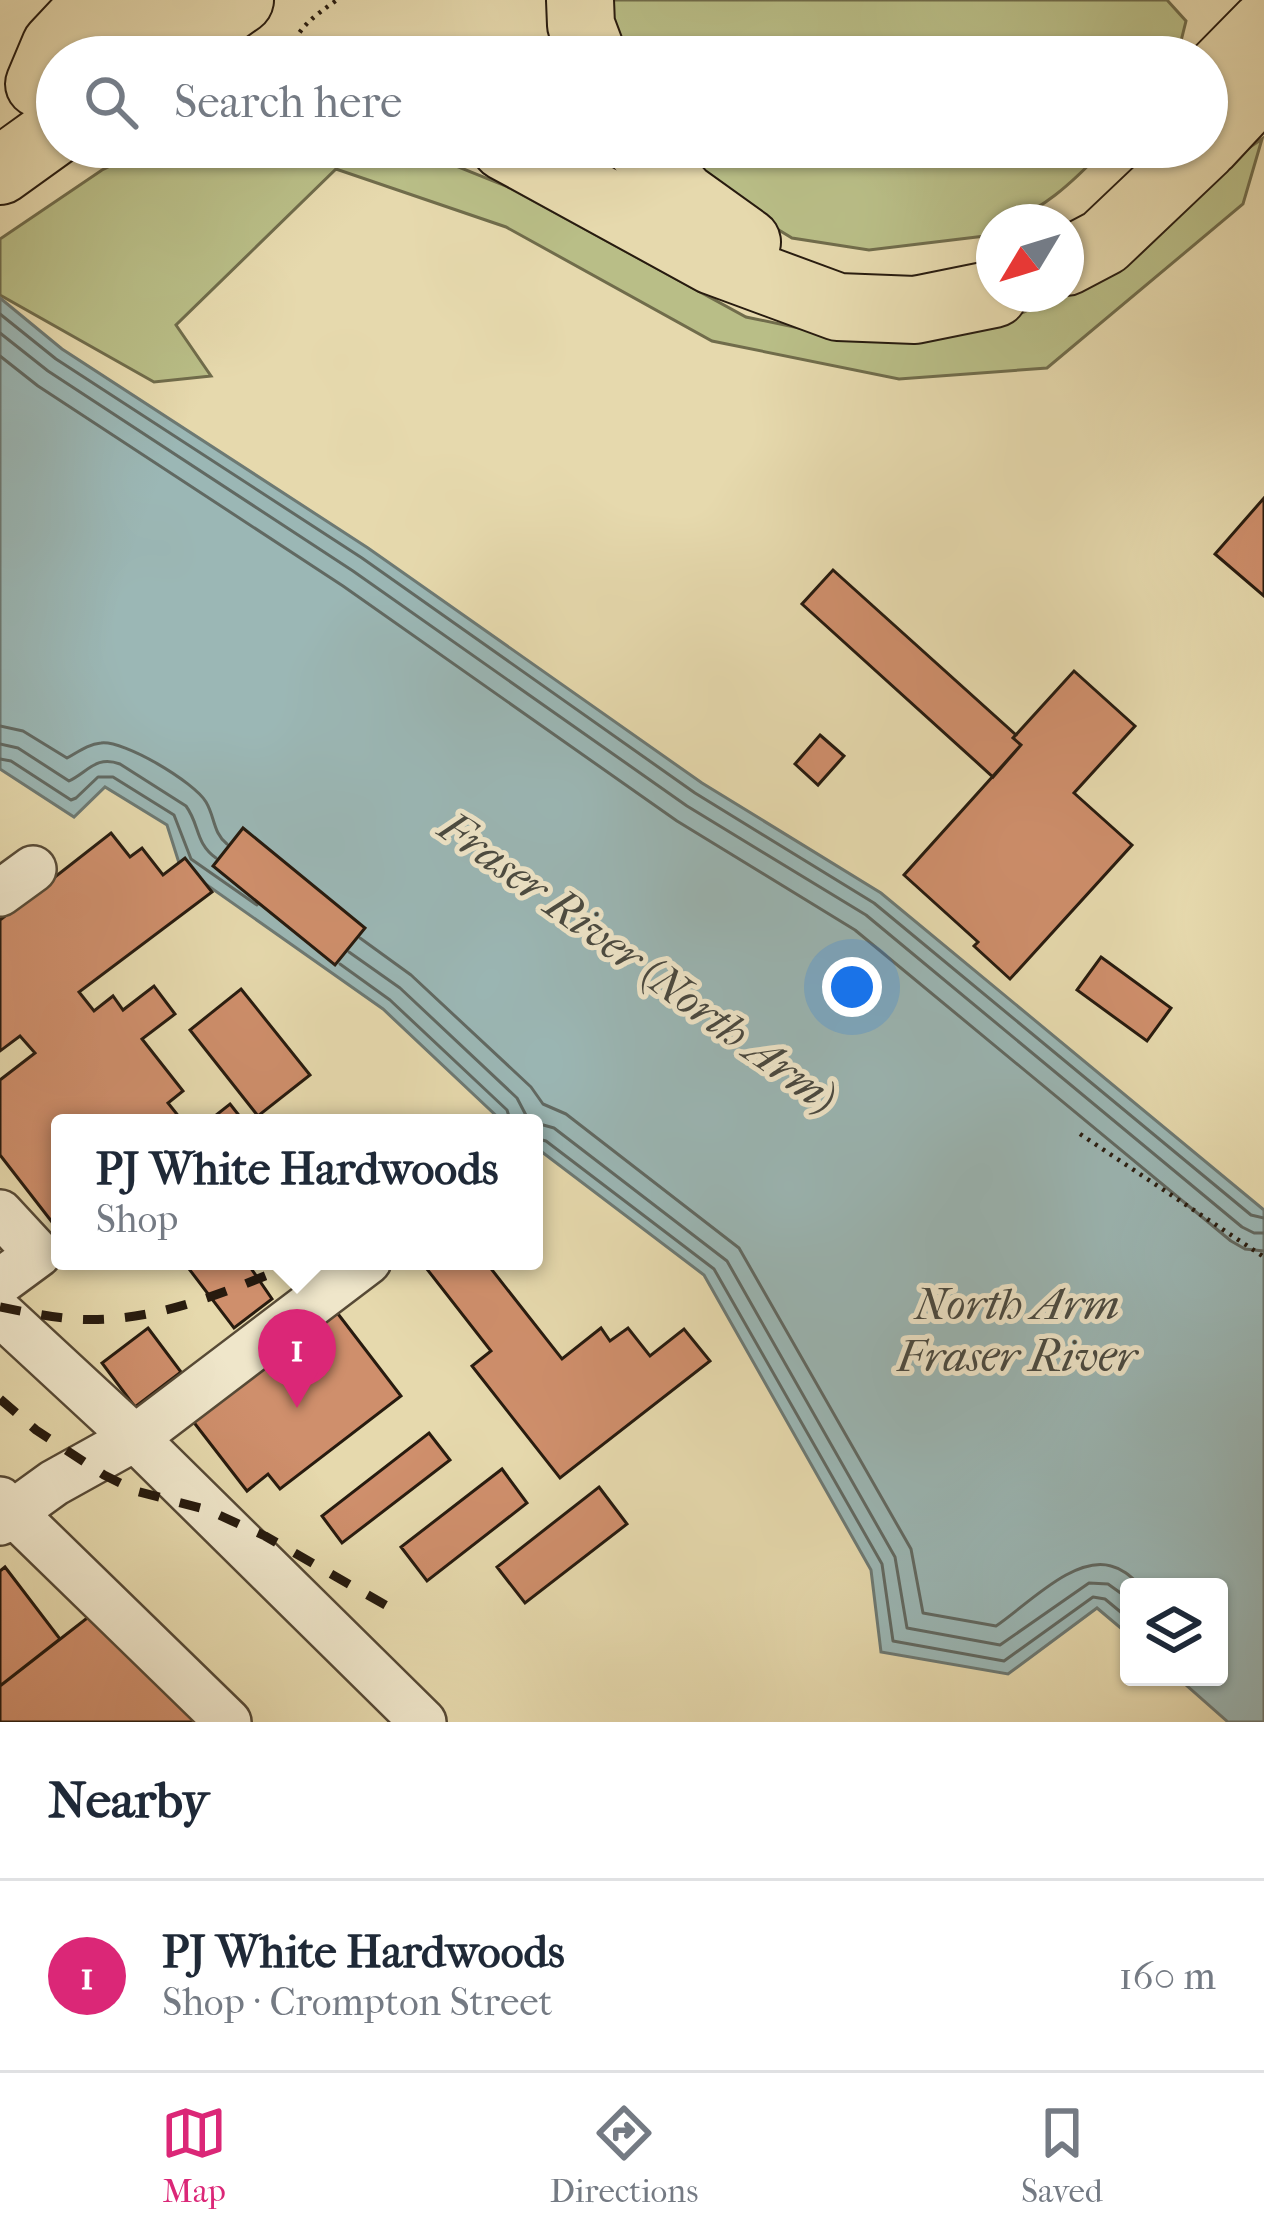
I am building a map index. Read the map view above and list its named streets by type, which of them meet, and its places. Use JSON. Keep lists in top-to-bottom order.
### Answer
{
  "water": ["Fraser River (North Arm)", "North Arm Fraser River"],
  "north": "bottom left",
  "page": {
    "search": "Search here",
    "popup": ["PJ White Hardwoods", "Shop"],
    "pins": "1",
    "heading": "Nearby",
    "list": [
      {
        "mark": "1",
        "name": "PJ White Hardwoods",
        "note": "Shop · Crompton Street",
        "value": "160 m"
      }
    ],
    "nav": ["Map", "Directions", "Saved"]
  }
}
